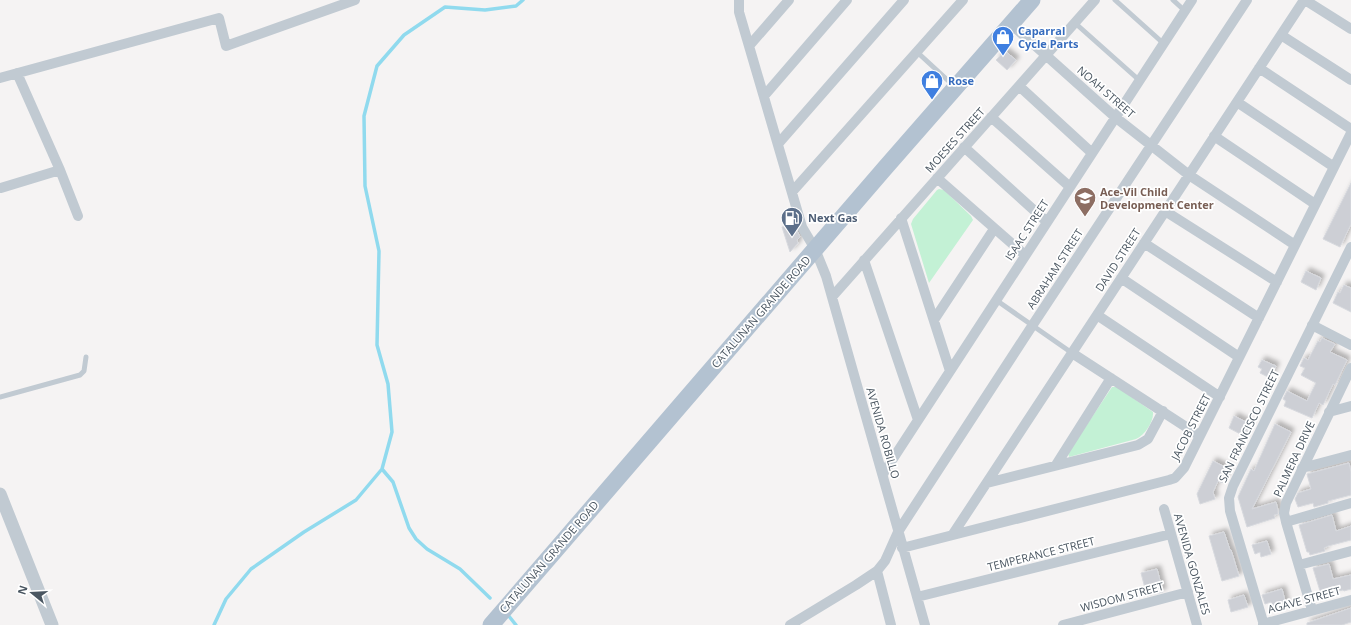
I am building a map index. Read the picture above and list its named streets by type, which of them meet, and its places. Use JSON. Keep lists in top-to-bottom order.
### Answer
{
  "streets": {
    "main road": ["CATALUNAN GRANDE ROAD"],
    "street": [
      "NOAH STREET",
      "MOESES STREET",
      "ISAAC STREET",
      "DAVID STREET",
      "ABRAHAM STREET",
      "SAN FRANCISCO STREET",
      "JACOB STREET",
      "AVENIDA ROBILLO",
      "PALMERA DRIVE",
      "TEMPERANCE STREET",
      "AVENIDA GONZALES",
      "WISDOM STREET",
      "AGAVE STREET"
    ]
  },
  "crossings": [
    ["NOAH STREET", "MOESES STREET"],
    ["NOAH STREET", "ISAAC STREET"],
    ["NOAH STREET", "DAVID STREET"],
    ["NOAH STREET", "ABRAHAM STREET"],
    ["NOAH STREET", "CATALUNAN GRANDE ROAD"],
    ["NOAH STREET", "JACOB STREET"],
    ["MOESES STREET", "AVENIDA ROBILLO"],
    ["ISAAC STREET", "AVENIDA ROBILLO"],
    ["DAVID STREET", "JACOB STREET"],
    ["ABRAHAM STREET", "AVENIDA ROBILLO"],
    ["CATALUNAN GRANDE ROAD", "AVENIDA ROBILLO"],
    ["SAN FRANCISCO STREET", "AGAVE STREET"],
    ["JACOB STREET", "AVENIDA ROBILLO"],
    ["AVENIDA ROBILLO", "TEMPERANCE STREET"],
    ["PALMERA DRIVE", "AGAVE STREET"],
    ["TEMPERANCE STREET", "AVENIDA GONZALES"],
    ["AVENIDA GONZALES", "WISDOM STREET"]
  ],
  "places": {
    "shop": ["Caparral Cycle Parts", "Rose"],
    "school or university": ["Ace-Vil Child Development Center"],
    "fuel station": ["Next Gas"]
  },
  "north": "left"
}
